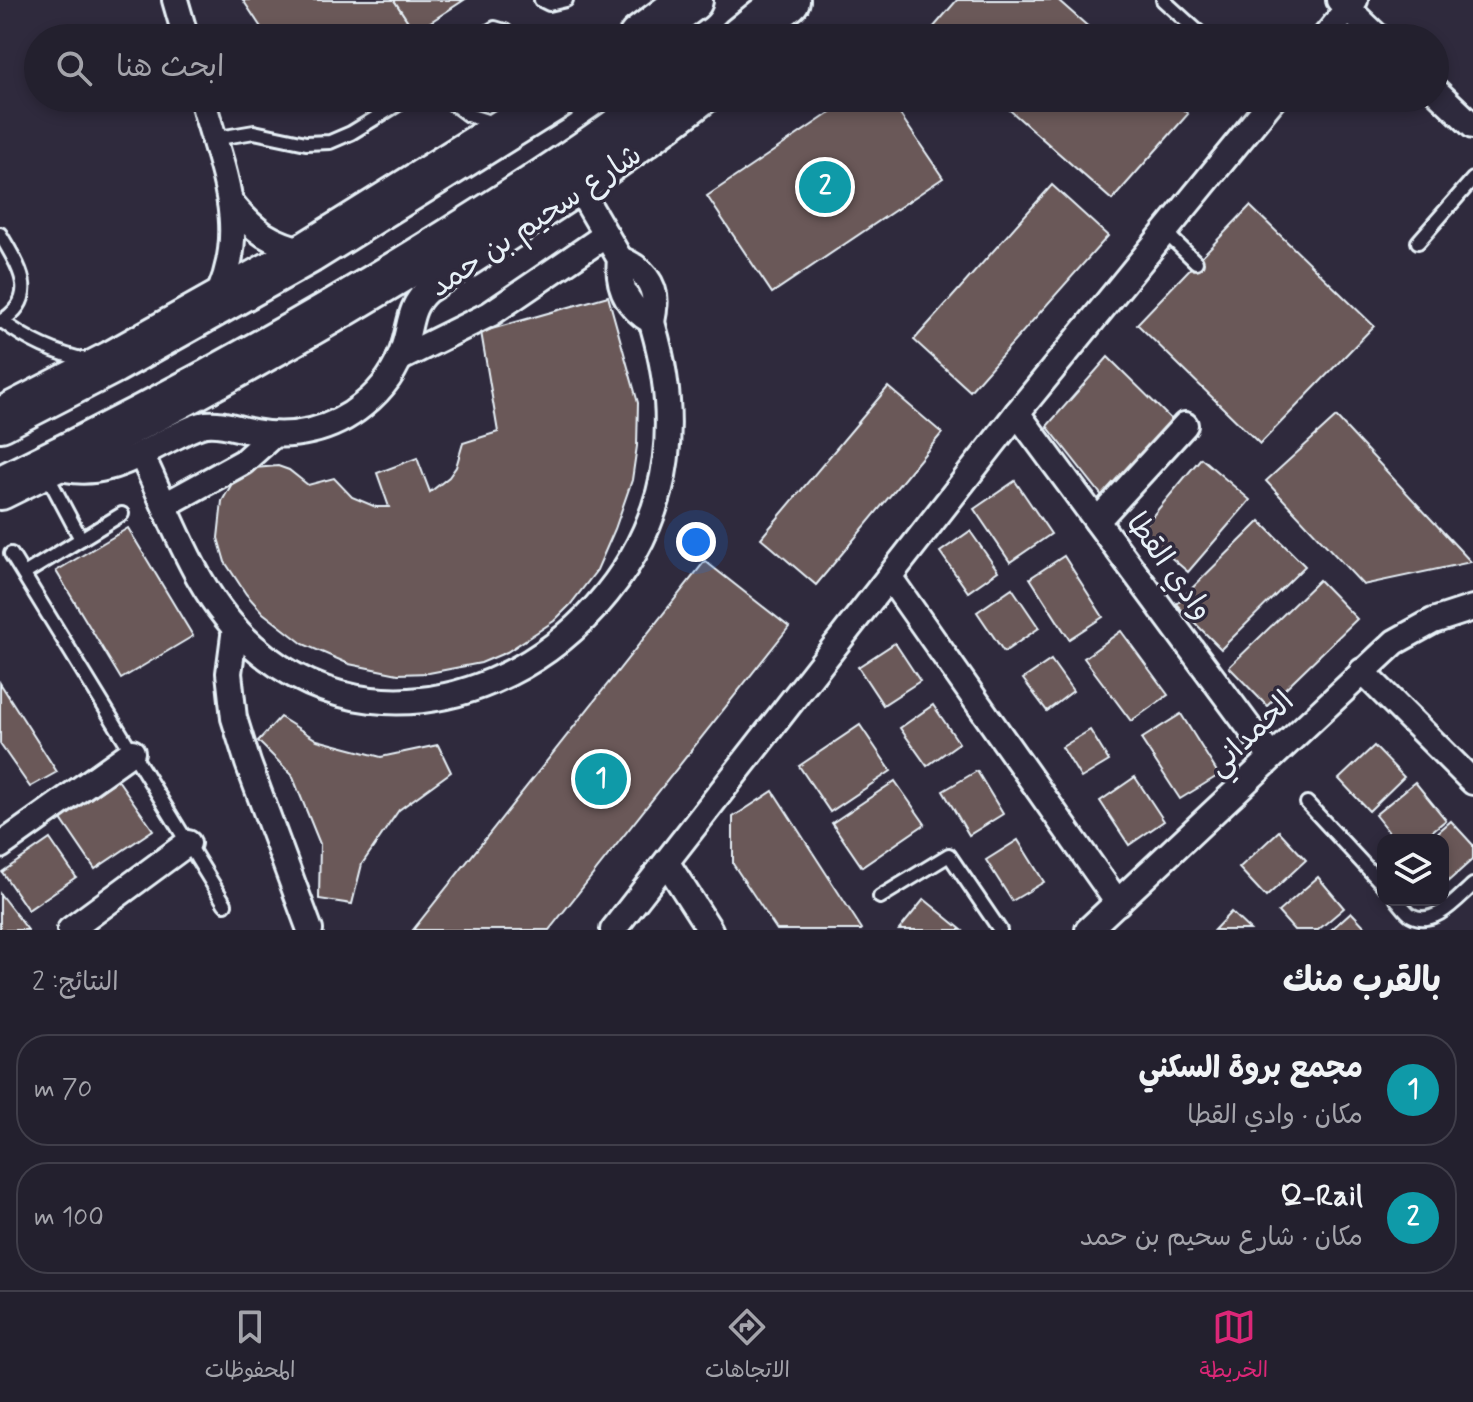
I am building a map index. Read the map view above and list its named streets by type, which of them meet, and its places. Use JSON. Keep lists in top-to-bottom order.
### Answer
{
  "streets": {
    "highway": ["شارع سحيم بن حمد"],
    "street": ["وادي القطا", "الحمداني"]
  },
  "crossings": [
    ["وادي القطا", "الحمداني"]
  ],
  "page": {
    "search": "ابحث هنا",
    "pins": ["2", "1"],
    "heading": ["بالقرب منك", "النتائج: 2"],
    "list": [
      {
        "mark": "1",
        "name": "مجمع بروة السكني",
        "note": "مكان · وادي القطا",
        "value": "70 m"
      },
      {
        "mark": "2",
        "name": "Q-Rail",
        "note": "مكان · شارع سحيم بن حمد",
        "value": "100 m"
      }
    ],
    "nav": ["الخريطة", "الاتجاهات", "المحفوظات"]
  }
}
